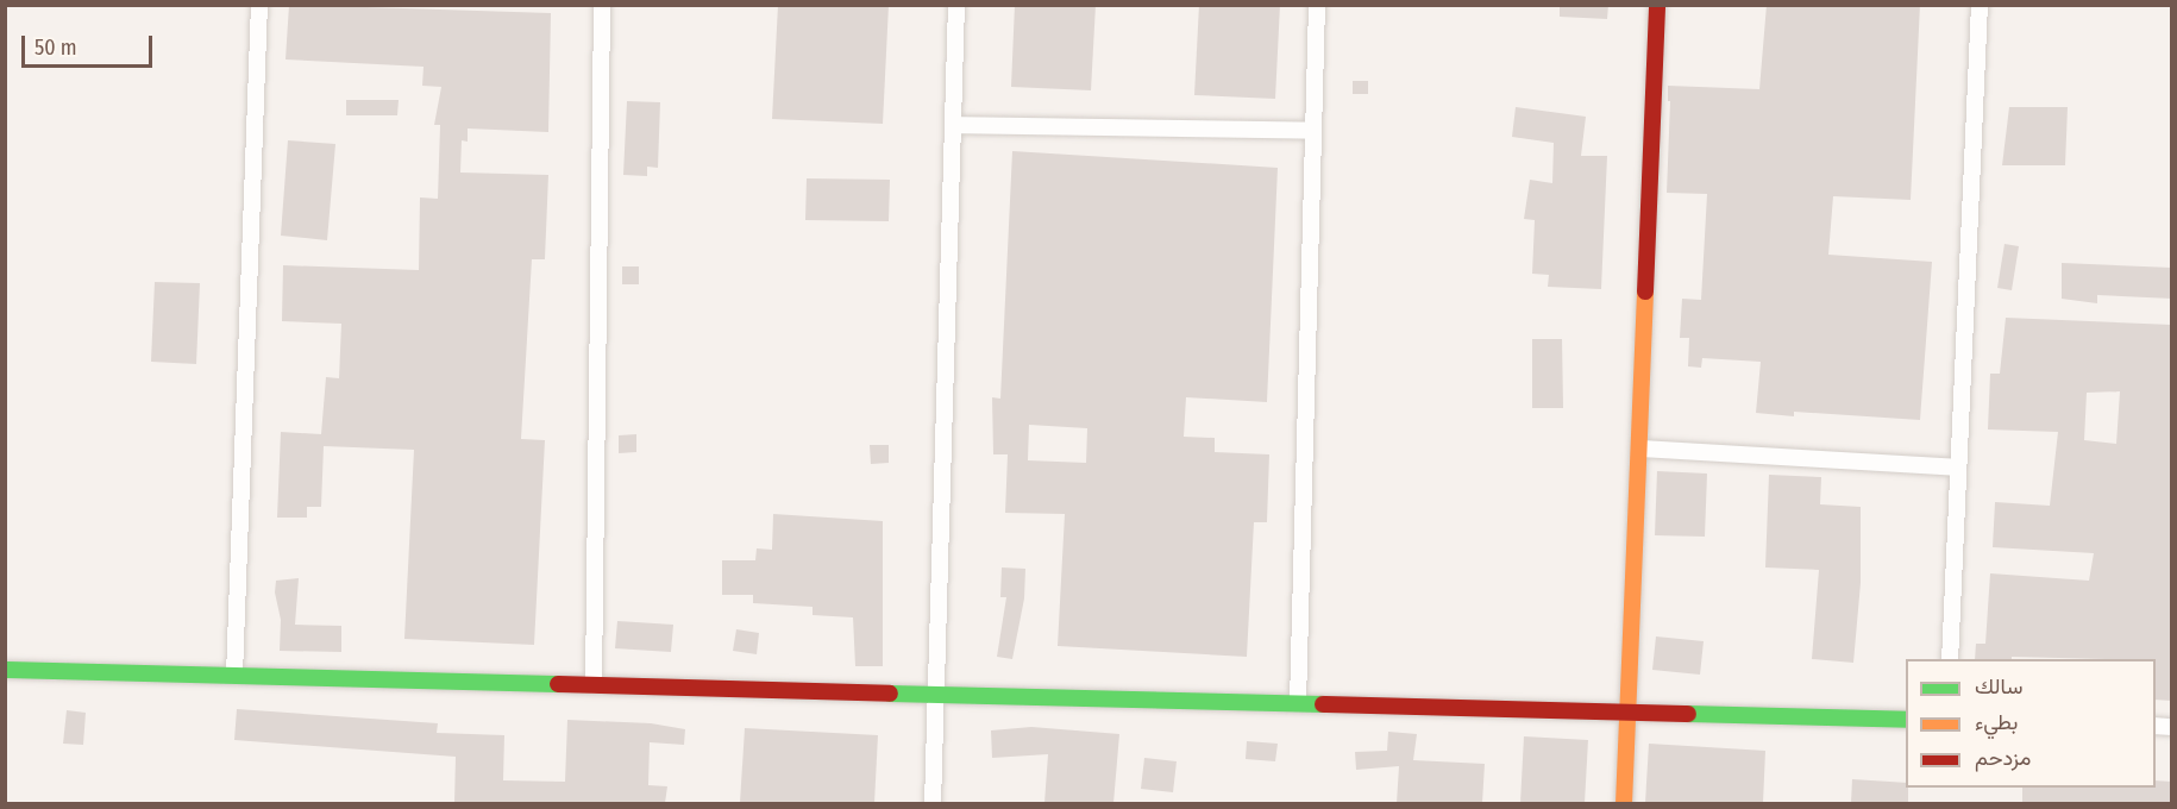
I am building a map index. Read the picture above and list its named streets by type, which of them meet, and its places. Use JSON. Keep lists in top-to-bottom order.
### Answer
{
  "legend": ["سالك", "بطيء", "مزدحم"],
  "scale_bar": "50 m"
}
